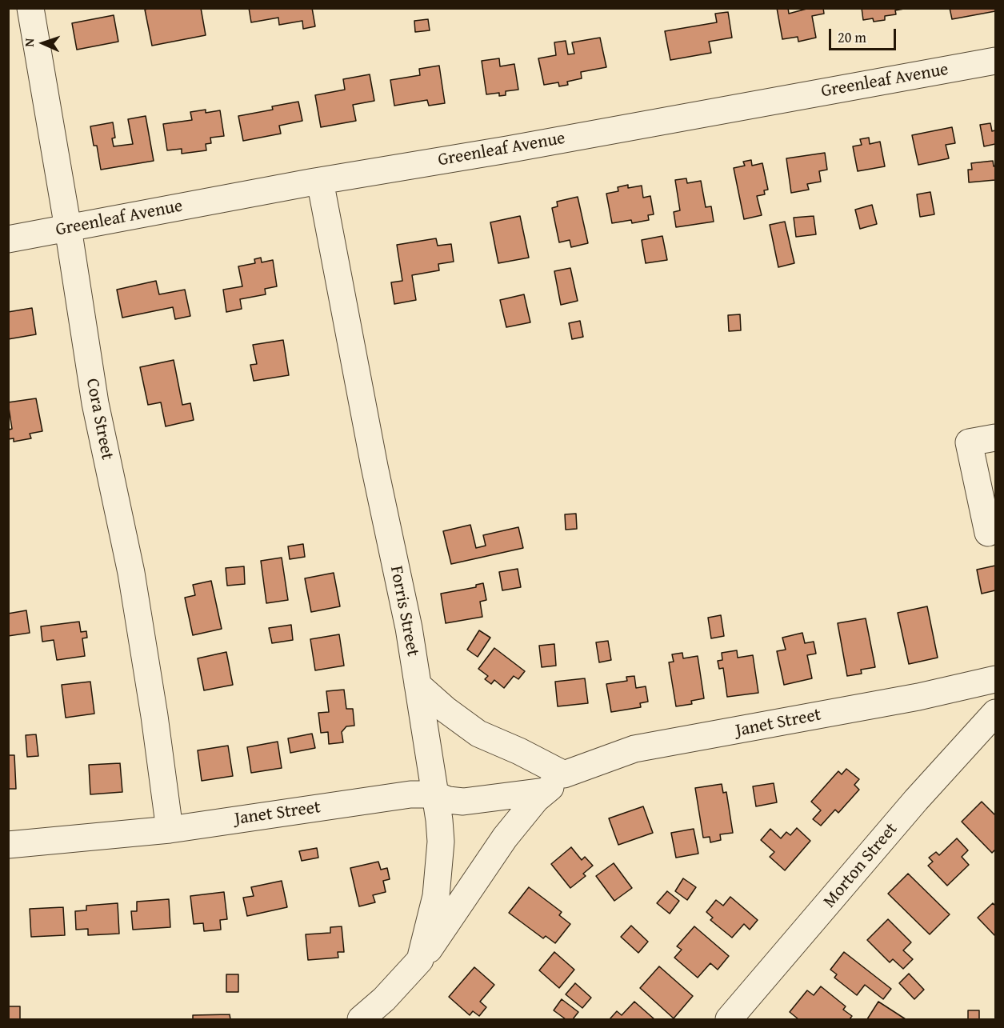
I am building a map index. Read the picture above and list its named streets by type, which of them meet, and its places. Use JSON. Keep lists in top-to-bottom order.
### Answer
{
  "streets": {
    "street": [
      "Greenleaf Avenue",
      "Cora Street",
      "Forris Street",
      "Janet Street",
      "Morton Street"
    ]
  },
  "crossings": [
    ["Greenleaf Avenue", "Cora Street"],
    ["Greenleaf Avenue", "Forris Street"],
    ["Cora Street", "Janet Street"],
    ["Forris Street", "Janet Street"]
  ],
  "scale_bar": "20 m",
  "north": "left"
}
